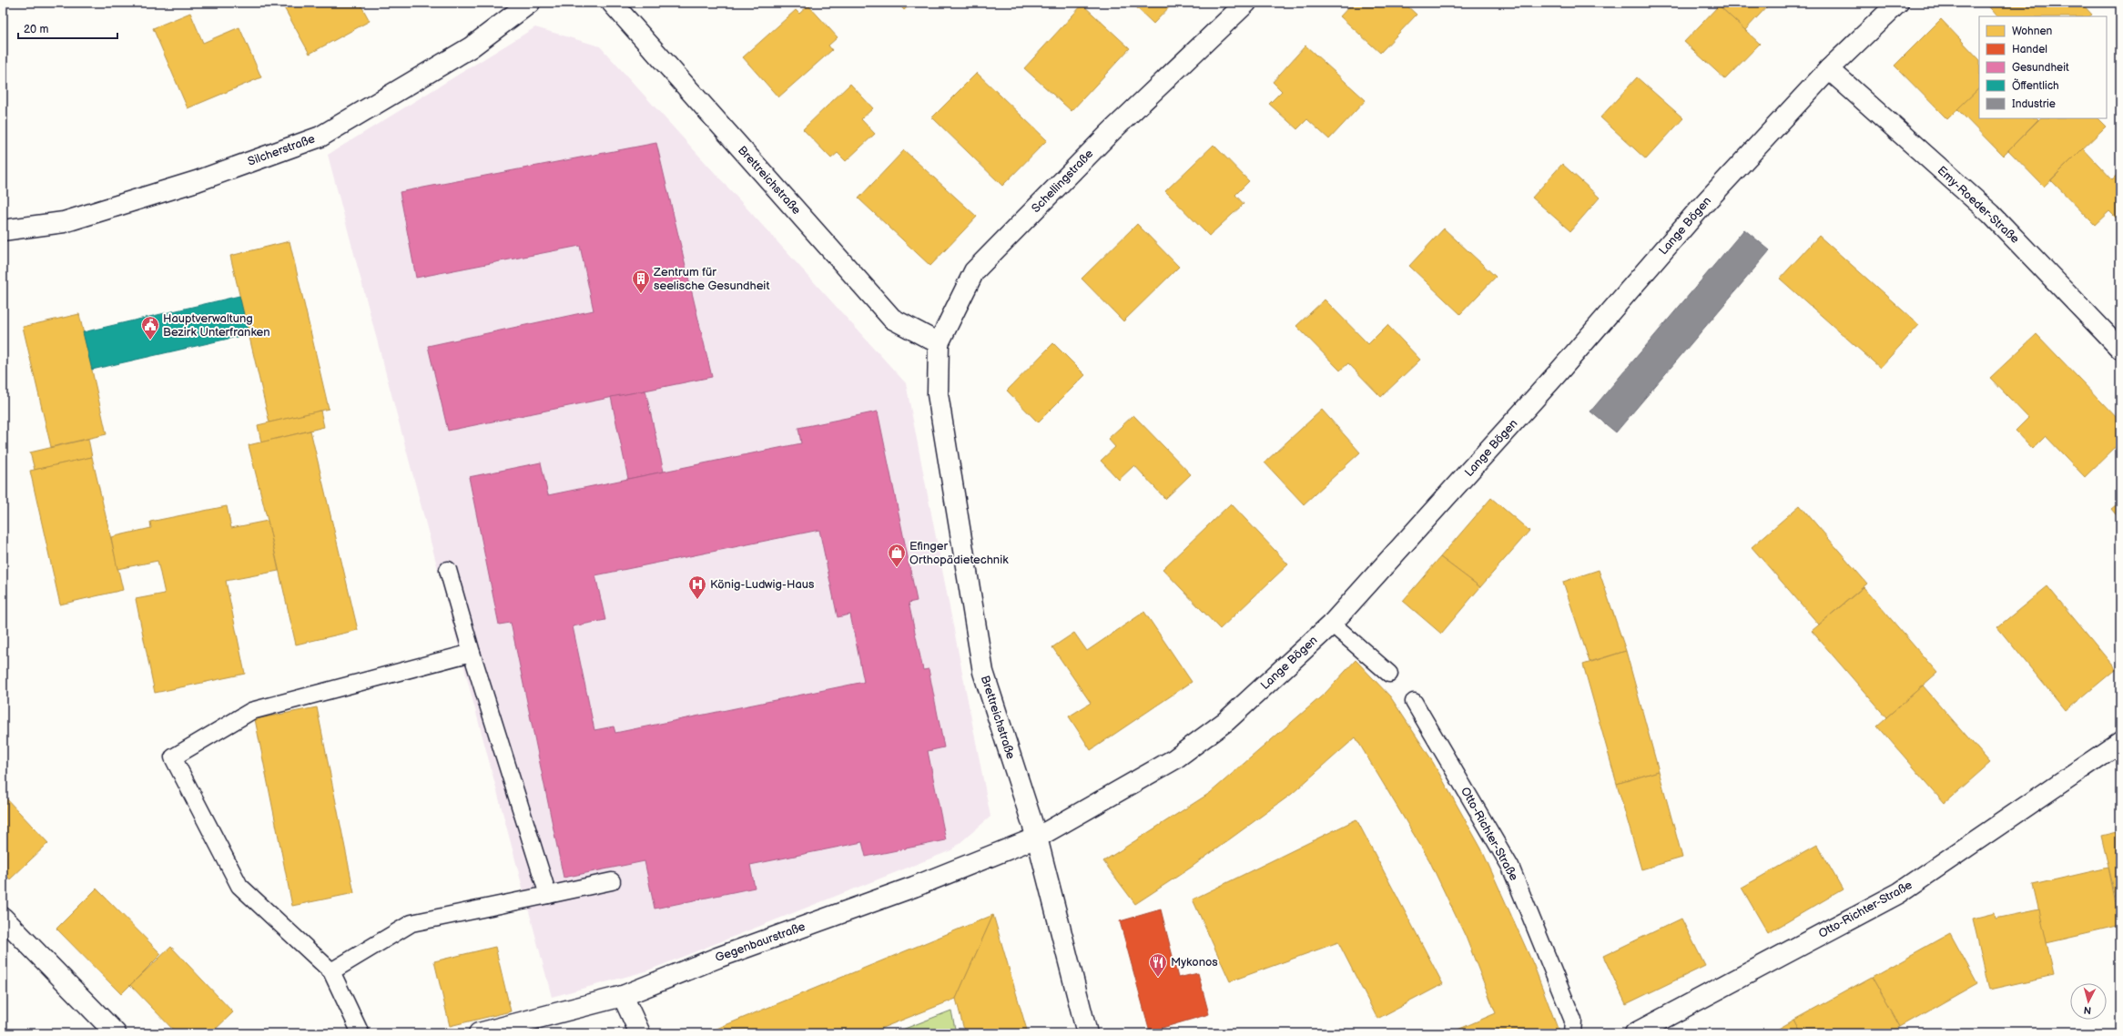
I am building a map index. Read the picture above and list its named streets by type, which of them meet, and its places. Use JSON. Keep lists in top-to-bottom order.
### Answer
{
  "streets": {
    "street": [
      "Silcherstraße",
      "Brettreichstraße",
      "Schellingstraße",
      "Emy-Roeder-Straße",
      "Lange Bögen",
      "Otto-Richter-Straße",
      "Gegenbaurstraße"
    ]
  },
  "crossings": [
    ["Brettreichstraße", "Schellingstraße"],
    ["Brettreichstraße", "Lange Bögen"],
    ["Brettreichstraße", "Gegenbaurstraße"],
    ["Emy-Roeder-Straße", "Lange Bögen"],
    ["Lange Bögen", "Gegenbaurstraße"]
  ],
  "places": {
    "building": ["Zentrum für seelische Gesundheit"],
    "public building": ["Hauptverwaltung Bezirk Unterfranken"],
    "shop": ["Efinger Orthopädietechnik"],
    "hospital": ["König-Ludwig-Haus"],
    "restaurant": ["Mykonos"]
  },
  "legend": [
    "Wohnen",
    "Handel",
    "Gesundheit",
    "Öffentlich",
    "Industrie"
  ],
  "scale_bar": "20 m",
  "north": "bottom"
}
